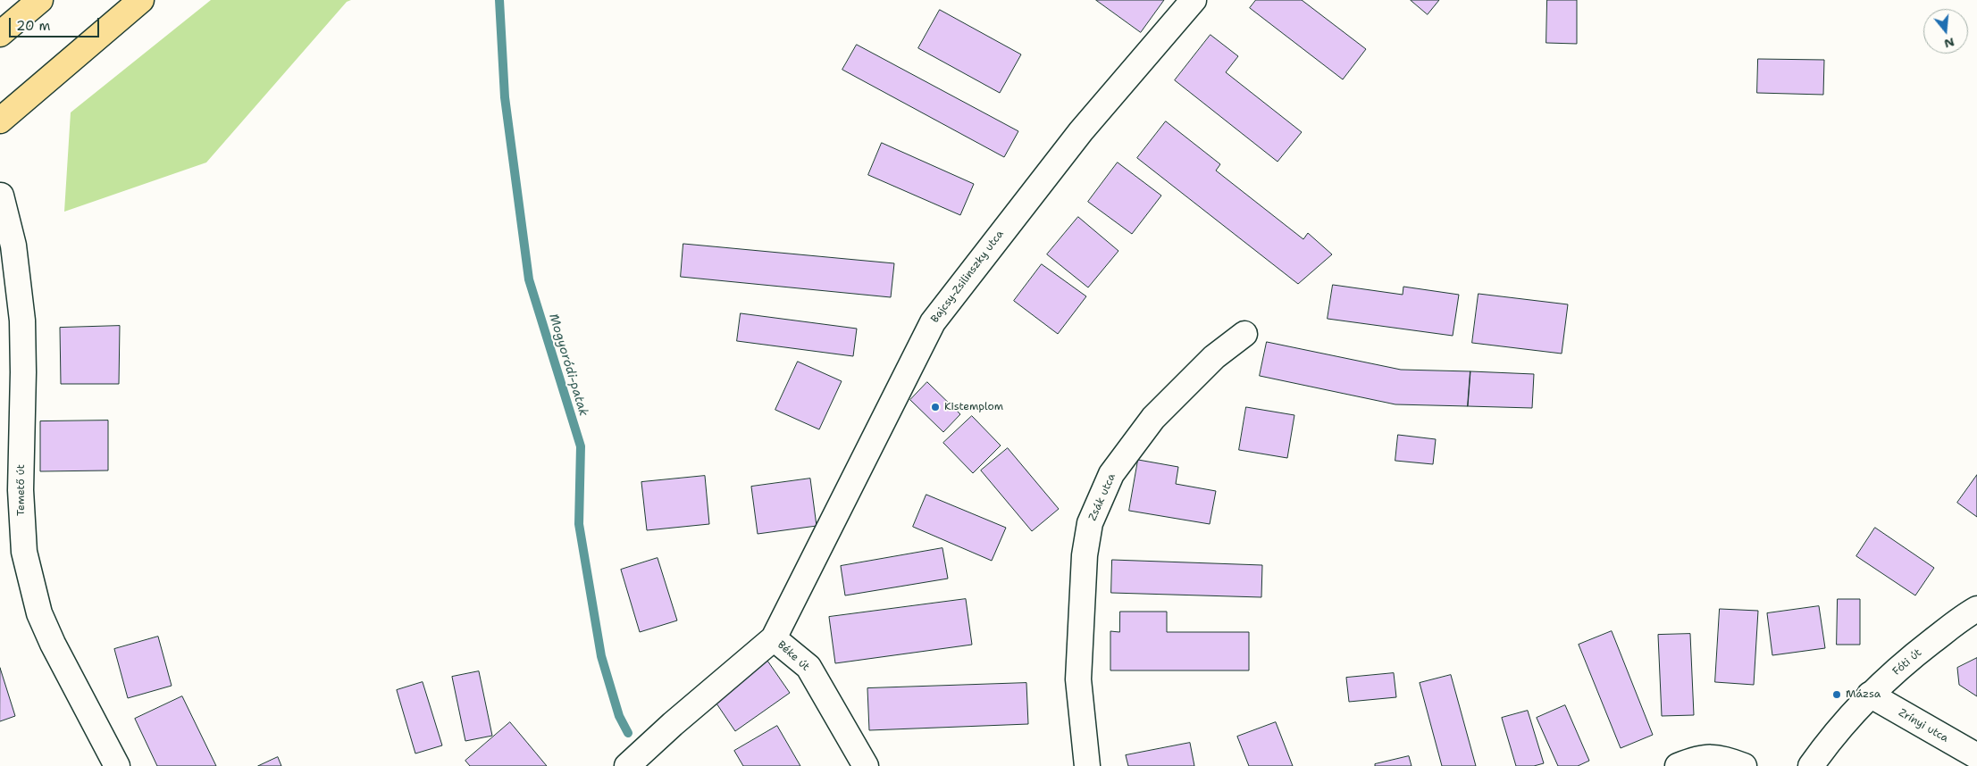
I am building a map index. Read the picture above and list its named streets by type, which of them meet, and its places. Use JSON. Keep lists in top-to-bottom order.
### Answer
{
  "streets": {
    "street": [
      "Bajcsy-Zsilinszky utca",
      "Temető út",
      "Zsák utca",
      "Béke út",
      "Fóti út",
      "Zrínyi utca"
    ]
  },
  "crossings": [
    ["Bajcsy-Zsilinszky utca", "Béke út"],
    ["Fóti út", "Zrínyi utca"]
  ],
  "water": ["Mogyoródi-patak"],
  "places": ["Kistemplom", "Mázsa"],
  "scale_bar": "20 m",
  "north": "bottom"
}
